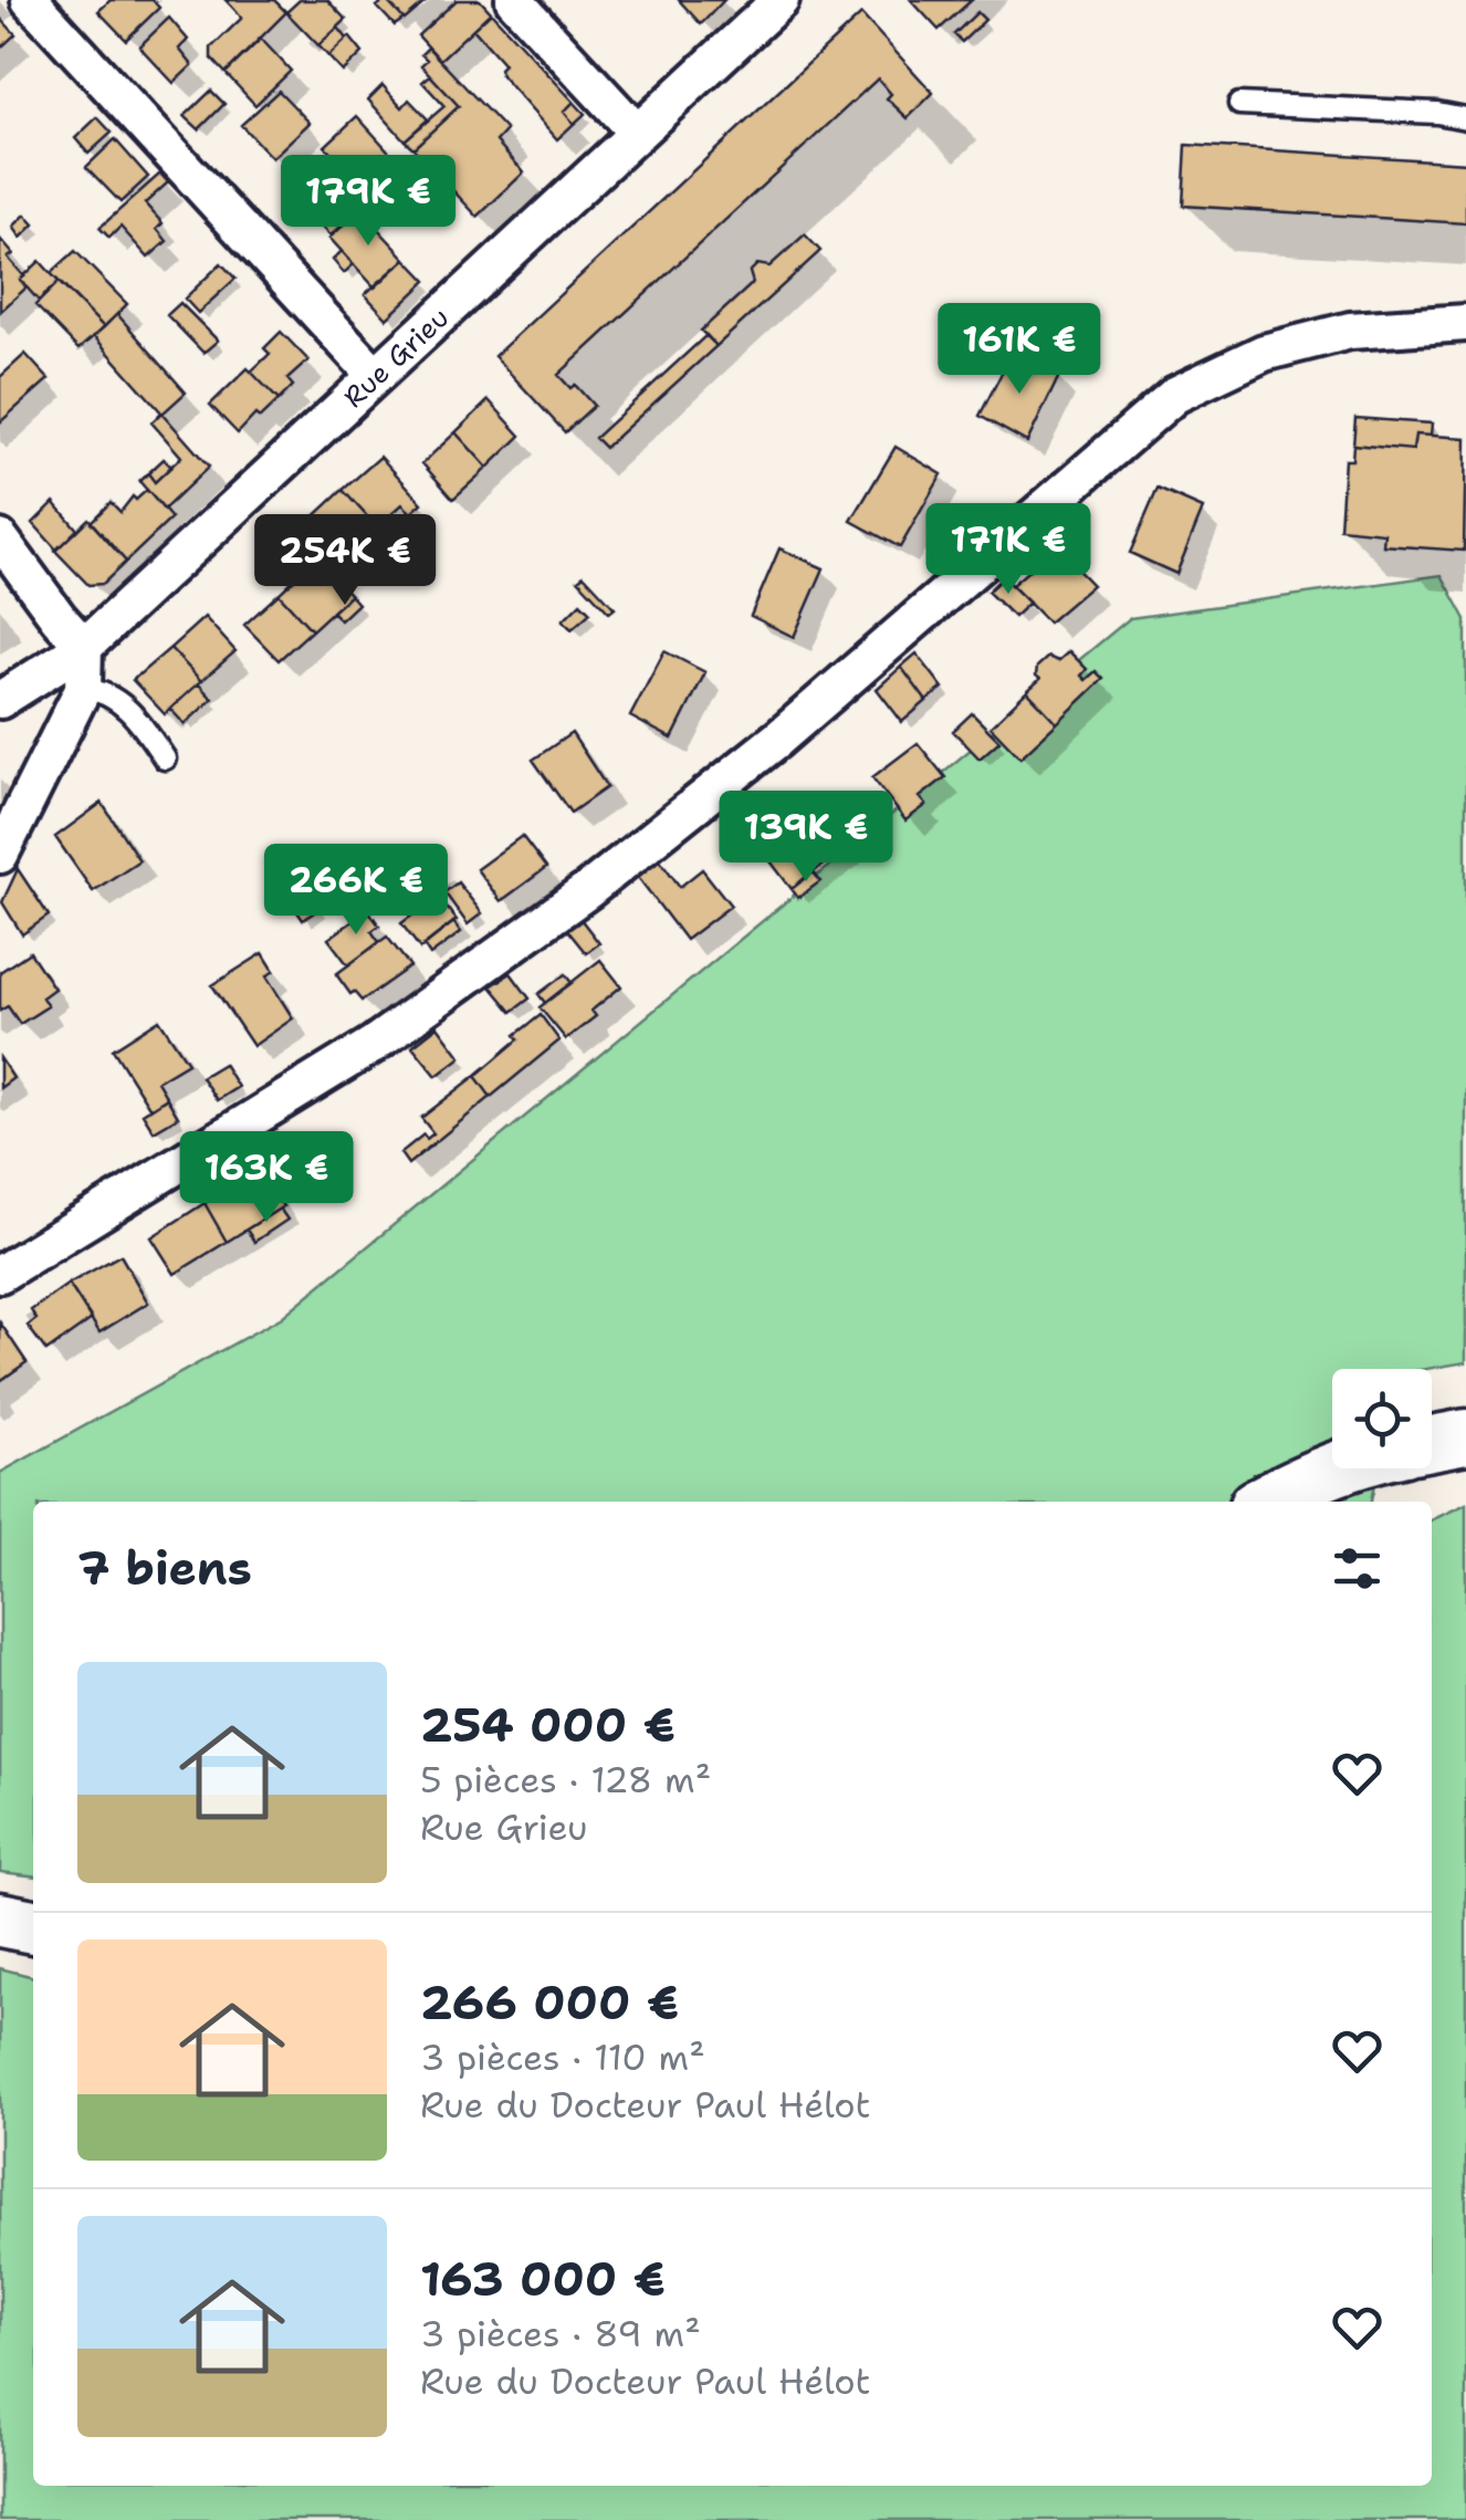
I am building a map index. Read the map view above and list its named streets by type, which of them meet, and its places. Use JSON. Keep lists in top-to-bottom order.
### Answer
{
  "streets": {
    "street": ["Rue Grieu"]
  },
  "page": {
    "price": [
      "179K €",
      "161K €",
      "171K €",
      "254K €",
      "139K €",
      "266K €",
      "163K €"
    ],
    "heading": "7 biens",
    "list": [
      {
        "name": "254 000 €",
        "note": "5 pièces · 128 m² · Rue Grieu"
      },
      {
        "name": "266 000 €",
        "note": "3 pièces · 110 m² · Rue du Docteur Paul Hélot"
      },
      {
        "name": "163 000 €",
        "note": "3 pièces · 89 m² · Rue du Docteur Paul Hélot"
      }
    ]
  }
}
